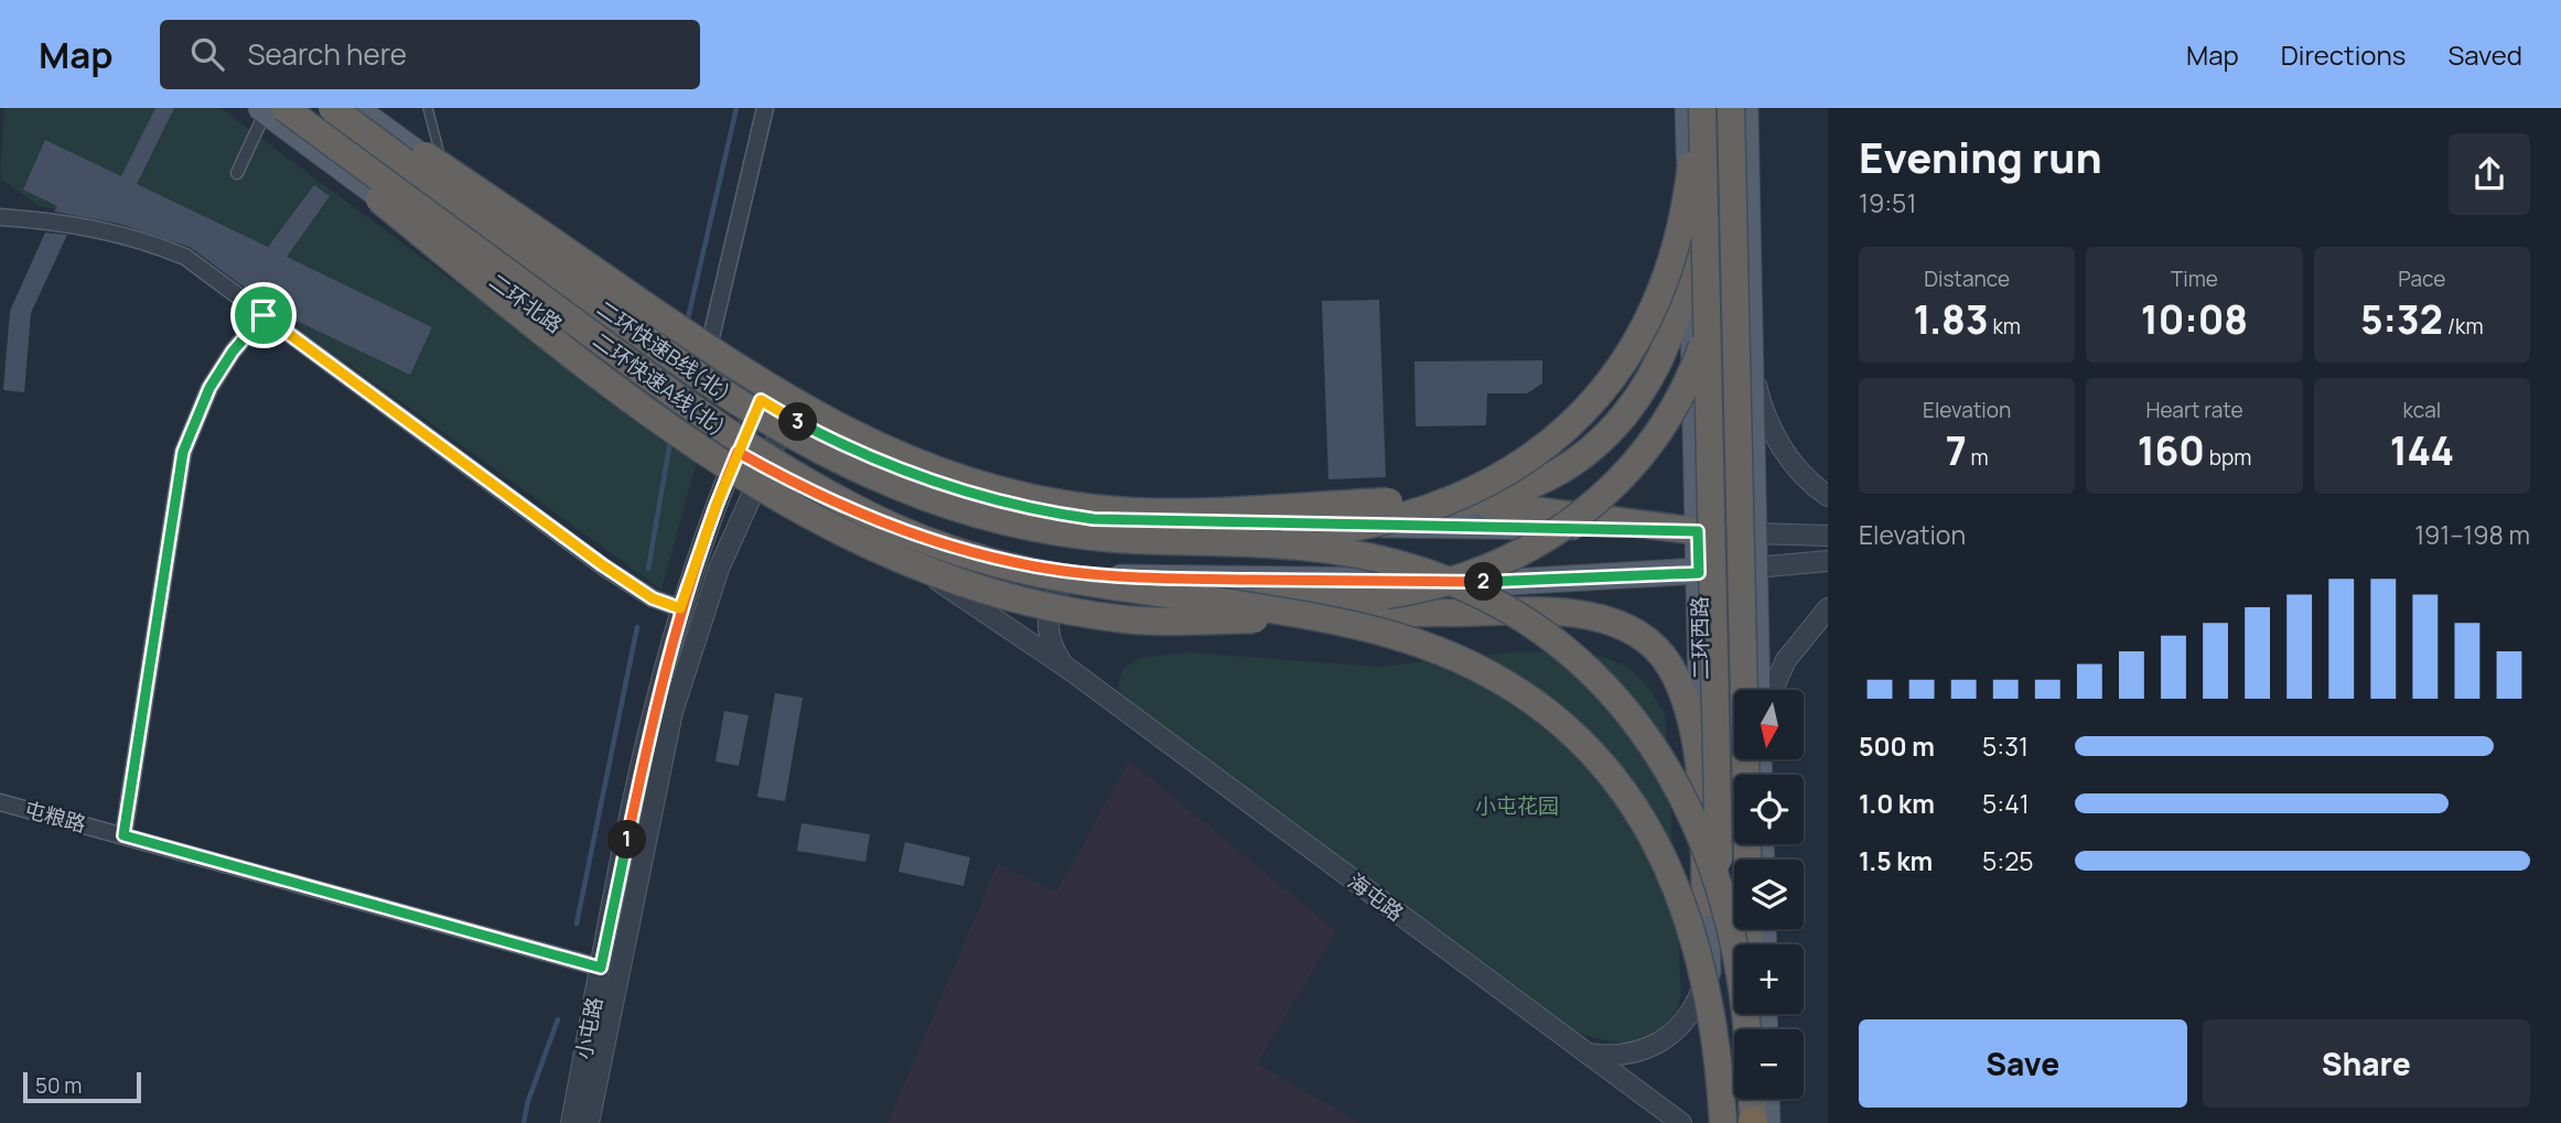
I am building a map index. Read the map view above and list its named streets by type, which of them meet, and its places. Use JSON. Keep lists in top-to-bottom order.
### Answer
{
  "streets": {
    "highway": ["二环快速B线(北)", "二环快速A线(北)"],
    "main road": ["二环北路", "二环西路"],
    "street": ["屯粮路", "海屯路", "小屯路"]
  },
  "crossings": [
    ["二环北路", "二环快速A线(北)"],
    ["二环北路", "二环西路"],
    ["二环北路", "海屯路"],
    ["二环北路", "小屯路"],
    ["屯粮路", "小屯路"],
    ["海屯路", "小屯路"]
  ],
  "parks": ["小屯花园"],
  "scale_bar": "50 m",
  "north": "bottom",
  "page": {
    "header": "Map",
    "search": "Search here",
    "nav": ["Map", "Directions", "Saved"],
    "heading": ["Evening run", "19:51"],
    "stats": [
      ["Distance", "1.83 km"],
      ["Time", "10:08"],
      ["Pace", "5:32 /km"],
      ["Elevation", "7 m"],
      ["Heart rate", "160 bpm"],
      ["kcal", "144"]
    ],
    "pins": ["3", "2", "1"],
    "chart": ["Elevation", "191–198 m"],
    "map_buttons": ["+", "−"],
    "list": [
      {
        "name": "500 m",
        "note": "5:31"
      },
      {
        "name": "1.0 km",
        "note": "5:41"
      },
      {
        "name": "1.5 km",
        "note": "5:25"
      }
    ],
    "buttons": ["Save", "Share"],
    "scale": "50 m"
  }
}
